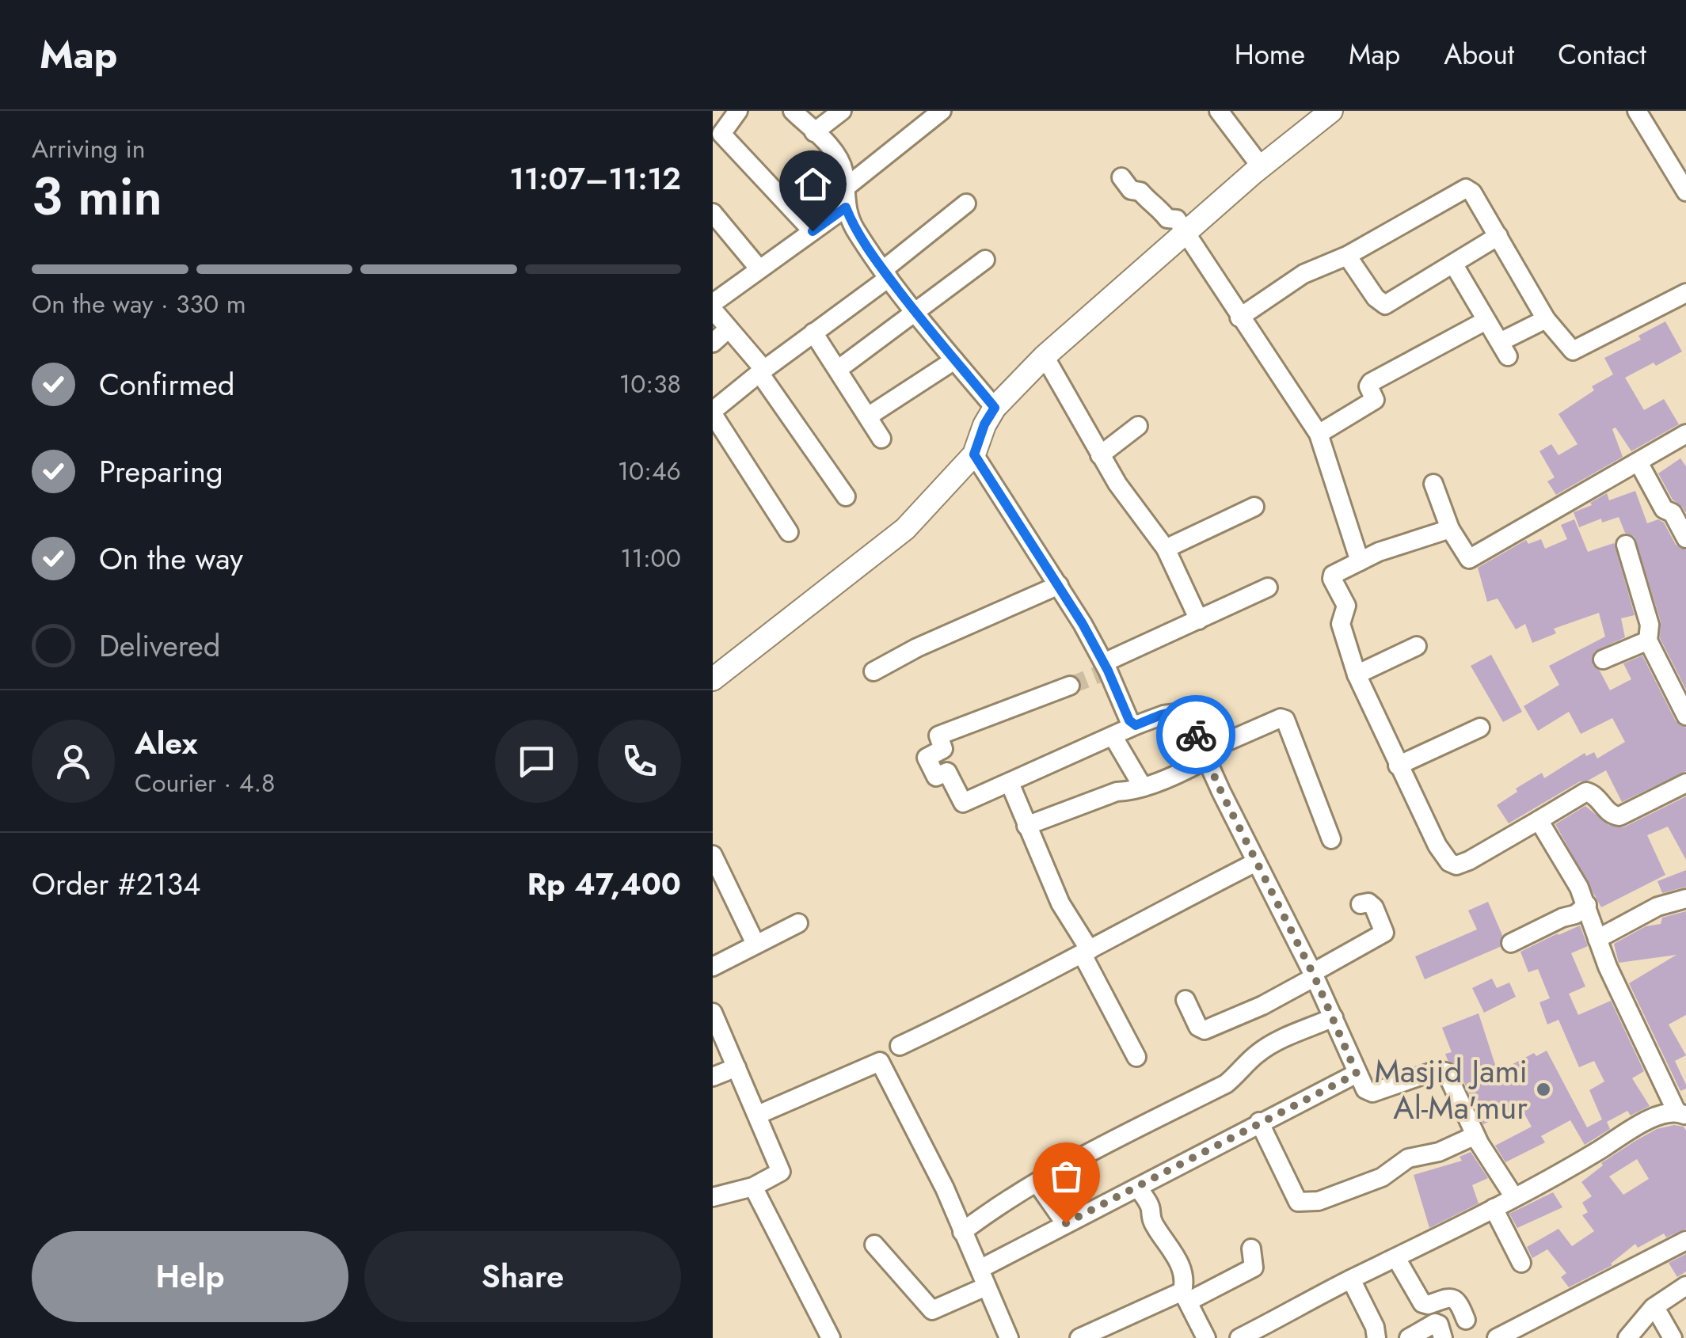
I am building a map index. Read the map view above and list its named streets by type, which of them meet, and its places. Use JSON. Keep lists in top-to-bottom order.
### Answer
{
  "places": ["Masjid Jami Al-Ma'mur"],
  "page": {
    "header": "Map",
    "nav": [
      "Home",
      "Map",
      "About",
      "Contact"
    ],
    "heading": ["3 min", "Arriving in", "11:07–11:12"],
    "panel": [
      "Alex",
      "Courier · 4.8",
      "Order #2134",
      "Rp 47,400"
    ],
    "bar": "On the way · 330 m",
    "list": [
      ["Confirmed", "10:38"],
      ["Preparing", "10:46"],
      ["On the way", "11:00"],
      "Delivered"
    ],
    "buttons": ["Help", "Share"]
  }
}
